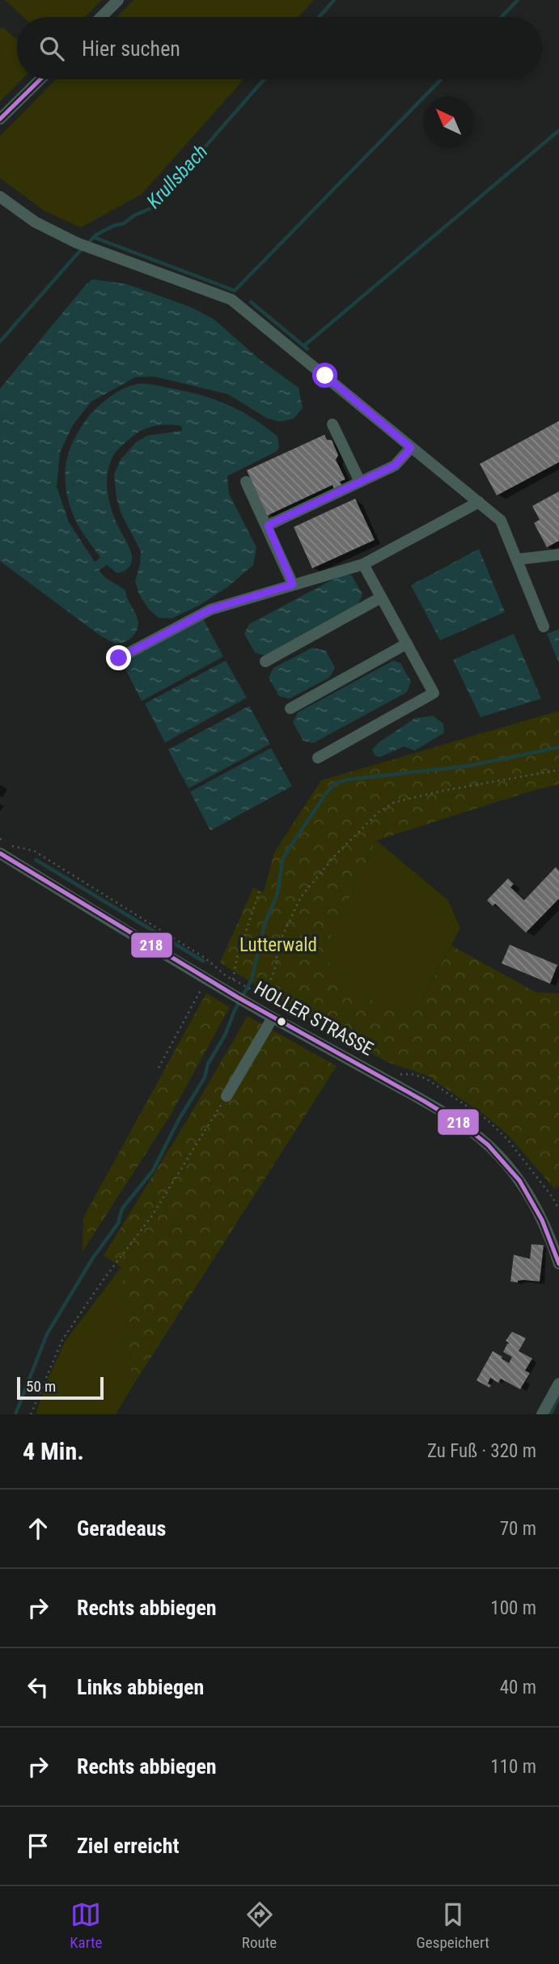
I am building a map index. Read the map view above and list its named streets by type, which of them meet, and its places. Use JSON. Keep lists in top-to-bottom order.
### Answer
{
  "streets": {
    "street": ["HOLLER STRASSE"]
  },
  "water": ["Krullsbach"],
  "parks": ["Lutterwald"],
  "lines": ["transit line 218"],
  "scale_bar": "50 m",
  "north": "top left",
  "page": {
    "search": "Hier suchen",
    "scale": "50 m",
    "heading": ["4 Min.", "Zu Fuß · 320 m"],
    "list": [
      ["Geradeaus", "70 m"],
      ["Rechts abbiegen", "100 m"],
      ["Links abbiegen", "40 m"],
      ["Rechts abbiegen", "110 m"],
      "Ziel erreicht"
    ],
    "nav": ["Karte", "Route", "Gespeichert"]
  }
}
